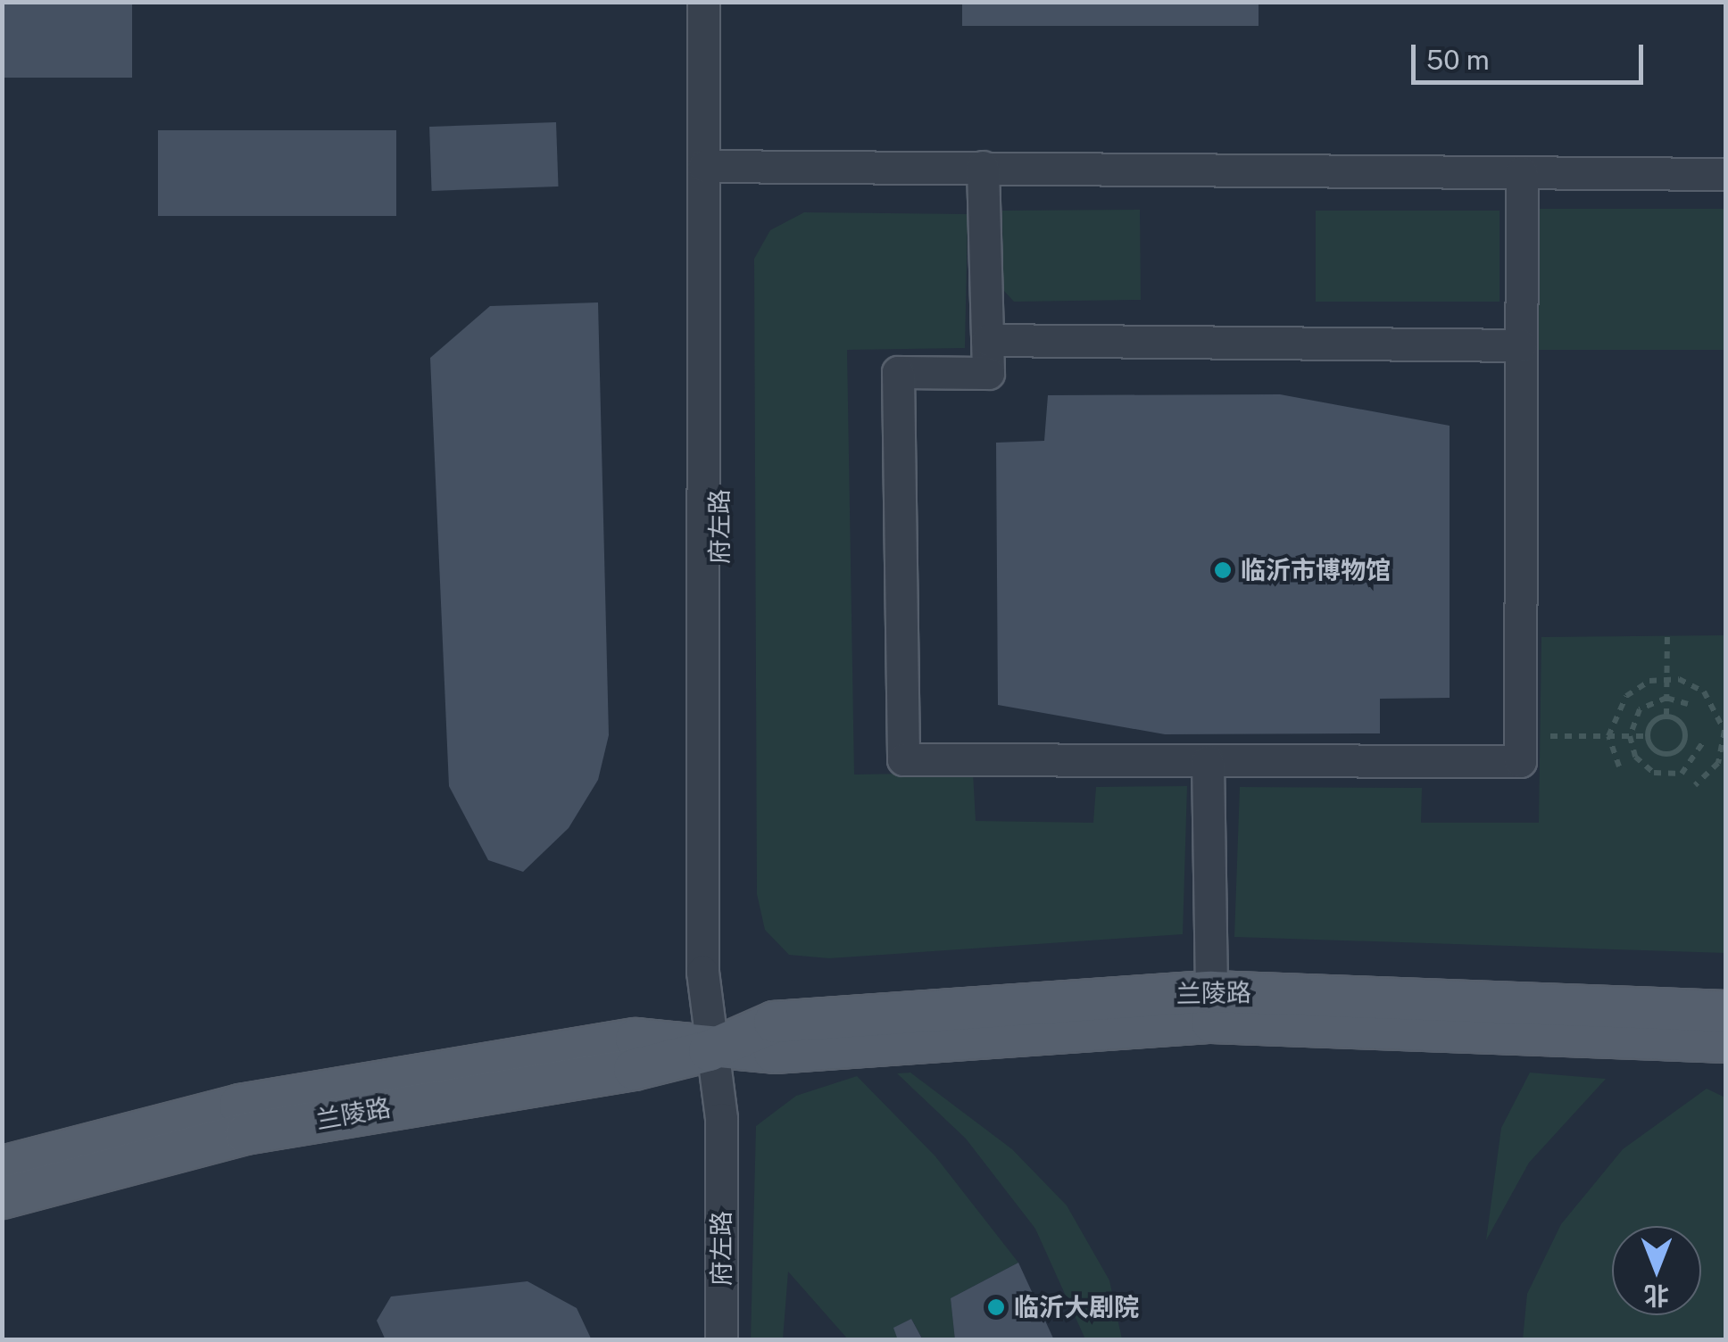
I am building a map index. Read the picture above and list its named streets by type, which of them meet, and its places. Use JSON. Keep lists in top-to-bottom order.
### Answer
{
  "streets": {
    "main road": ["兰陵路"],
    "street": ["府左路"]
  },
  "crossings": [
    ["府左路", "兰陵路"]
  ],
  "places": ["临沂市博物馆", "临沂大剧院"],
  "scale_bar": "50 m",
  "north": "bottom"
}
